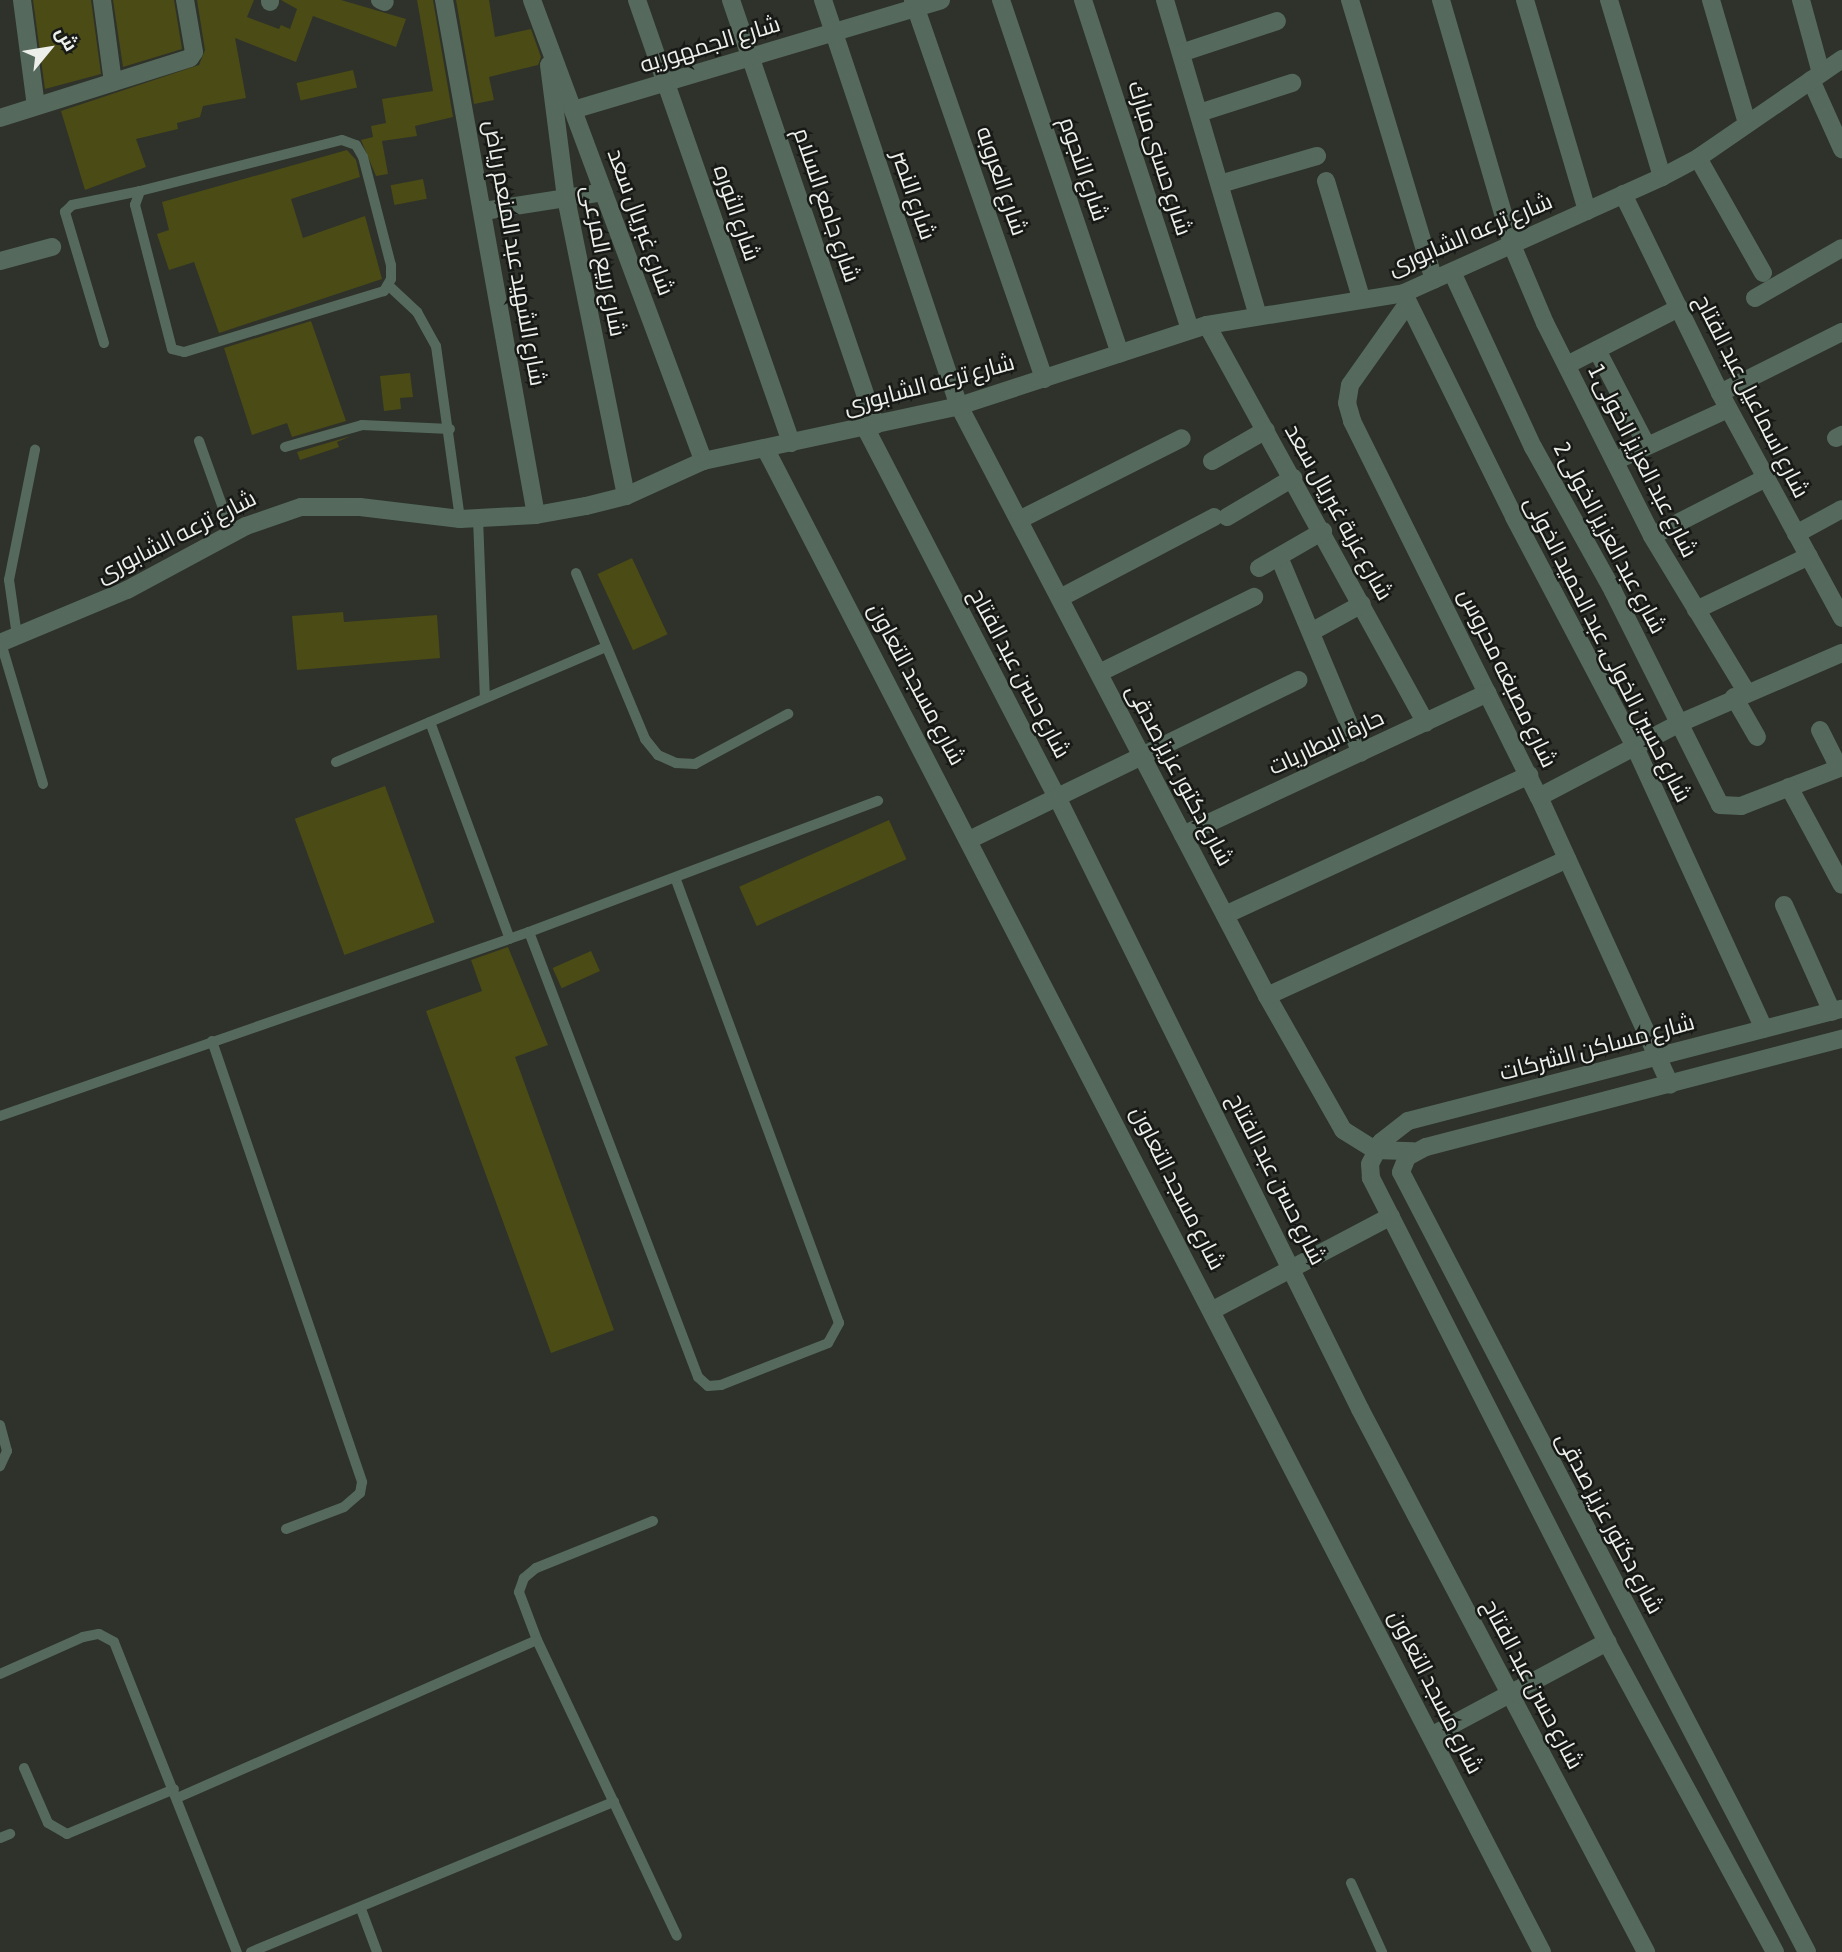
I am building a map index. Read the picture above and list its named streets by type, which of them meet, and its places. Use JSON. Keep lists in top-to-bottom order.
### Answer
{
  "streets": {
    "street": [
      "شارع الجمهوريه",
      "شارع حسنى مبارك",
      "شارع النجوم",
      "شارع العروبه",
      "شارع النصر",
      "شارع جامع السلام",
      "شارع الثوره",
      "شارع غبريال سعد",
      "شارع ترعه الشابورى",
      "شارع الشهيد عبد المنعم رياض",
      "شارع ربيع المرعى",
      "شارع اسماعيل عبد الفتاح",
      "شارع عبد العزيز الخولى 1",
      "شارع عزبة غبريال سعد",
      "شارع عبد العزيز الخولى 2",
      "شارع حسين الخولى, عبد الحميد الخولى",
      "شارع حسن عبد الفتاح",
      "شارع مصبغه محروس",
      "شارع مسجد التعاون",
      "حارة البطاريات",
      "شارع دكتور عزيز صدقى",
      "شارع مساكن الشركات"
    ]
  },
  "crossings": [
    ["شارع الجمهوريه", "شارع العروبه"],
    ["شارع الجمهوريه", "شارع النصر"],
    ["شارع الجمهوريه", "شارع جامع السلام"],
    ["شارع الجمهوريه", "شارع الثوره"],
    ["شارع الجمهوريه", "شارع غبريال سعد"],
    ["شارع حسنى مبارك", "شارع ترعه الشابورى"],
    ["شارع حسنى مبارك", "شارع عزبة غبريال سعد"],
    ["شارع النجوم", "شارع ترعه الشابورى"],
    ["شارع العروبه", "شارع ترعه الشابورى"],
    ["شارع النصر", "شارع ترعه الشابورى"],
    ["شارع النصر", "شارع دكتور عزيز صدقى"],
    ["شارع جامع السلام", "شارع ترعه الشابورى"],
    ["شارع جامع السلام", "شارع حسن عبد الفتاح"],
    ["شارع الثوره", "شارع ترعه الشابورى"],
    ["شارع غبريال سعد", "شارع ترعه الشابورى"],
    ["شارع غبريال سعد", "شارع ربيع المرعى"],
    ["شارع ترعه الشابورى", "شارع الشهيد عبد المنعم رياض"],
    ["شارع ترعه الشابورى", "شارع ربيع المرعى"],
    ["شارع ترعه الشابورى", "شارع اسماعيل عبد الفتاح"],
    ["شارع ترعه الشابورى", "شارع عبد العزيز الخولى 1"],
    ["شارع ترعه الشابورى", "شارع عزبة غبريال سعد"],
    ["شارع ترعه الشابورى", "شارع عبد العزيز الخولى 2"],
    ["شارع ترعه الشابورى", "شارع حسين الخولى, عبد الحميد الخولى"],
    ["شارع ترعه الشابورى", "شارع حسن عبد الفتاح"],
    ["شارع ترعه الشابورى", "شارع مصبغه محروس"],
    ["شارع ترعه الشابورى", "شارع مسجد التعاون"],
    ["شارع ترعه الشابورى", "شارع دكتور عزيز صدقى"],
    ["شارع عزبة غبريال سعد", "حارة البطاريات"],
    ["شارع حسين الخولى, عبد الحميد الخولى", "شارع مصبغه محروس"],
    ["شارع حسين الخولى, عبد الحميد الخولى", "شارع مساكن الشركات"],
    ["شارع مصبغه محروس", "حارة البطاريات"],
    ["شارع مصبغه محروس", "شارع مساكن الشركات"],
    ["حارة البطاريات", "شارع دكتور عزيز صدقى"],
    ["شارع دكتور عزيز صدقى", "شارع مساكن الشركات"]
  ],
  "north": "top right"
}
